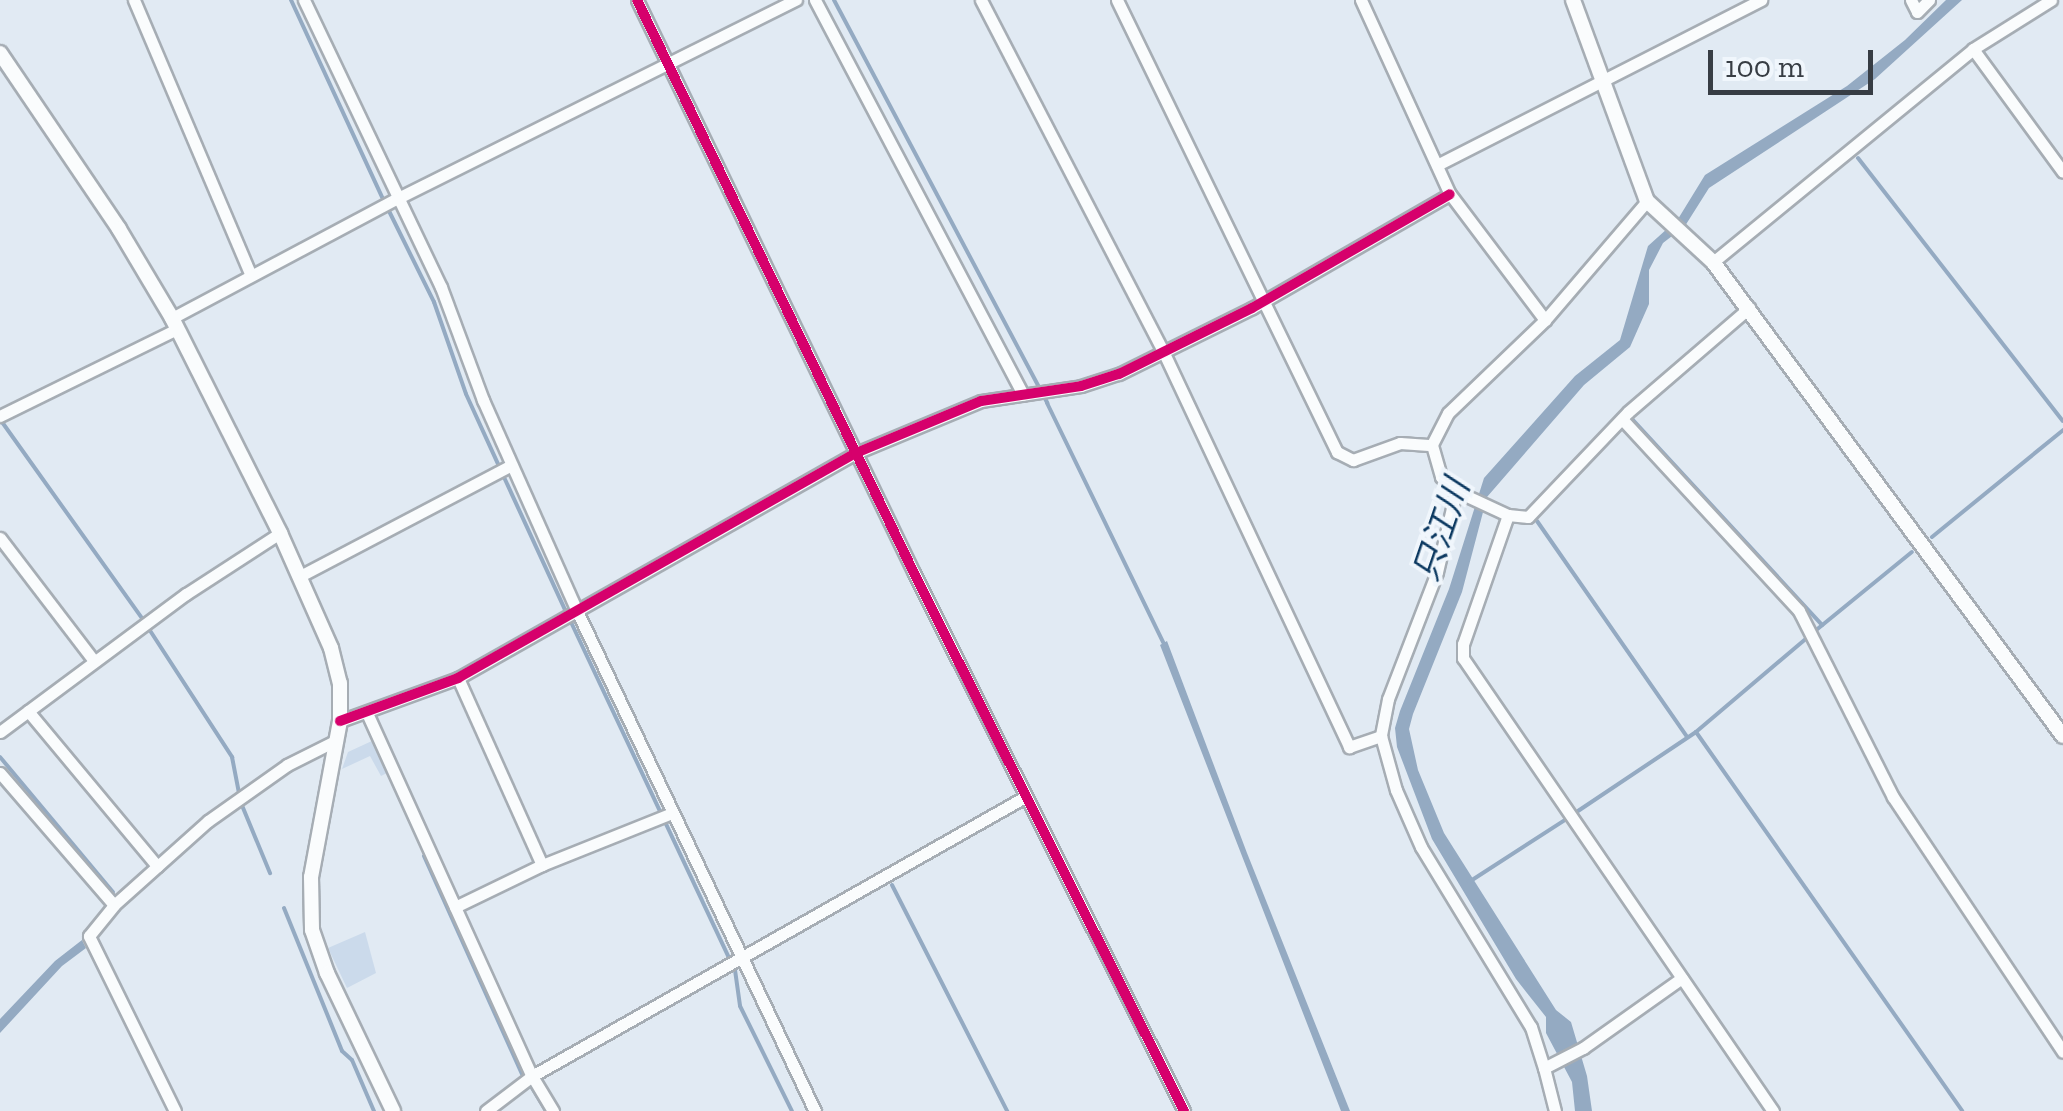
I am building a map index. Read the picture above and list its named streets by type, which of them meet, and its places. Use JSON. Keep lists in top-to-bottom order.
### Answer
{
  "water": ["只江川"],
  "scale_bar": "100 m"
}
